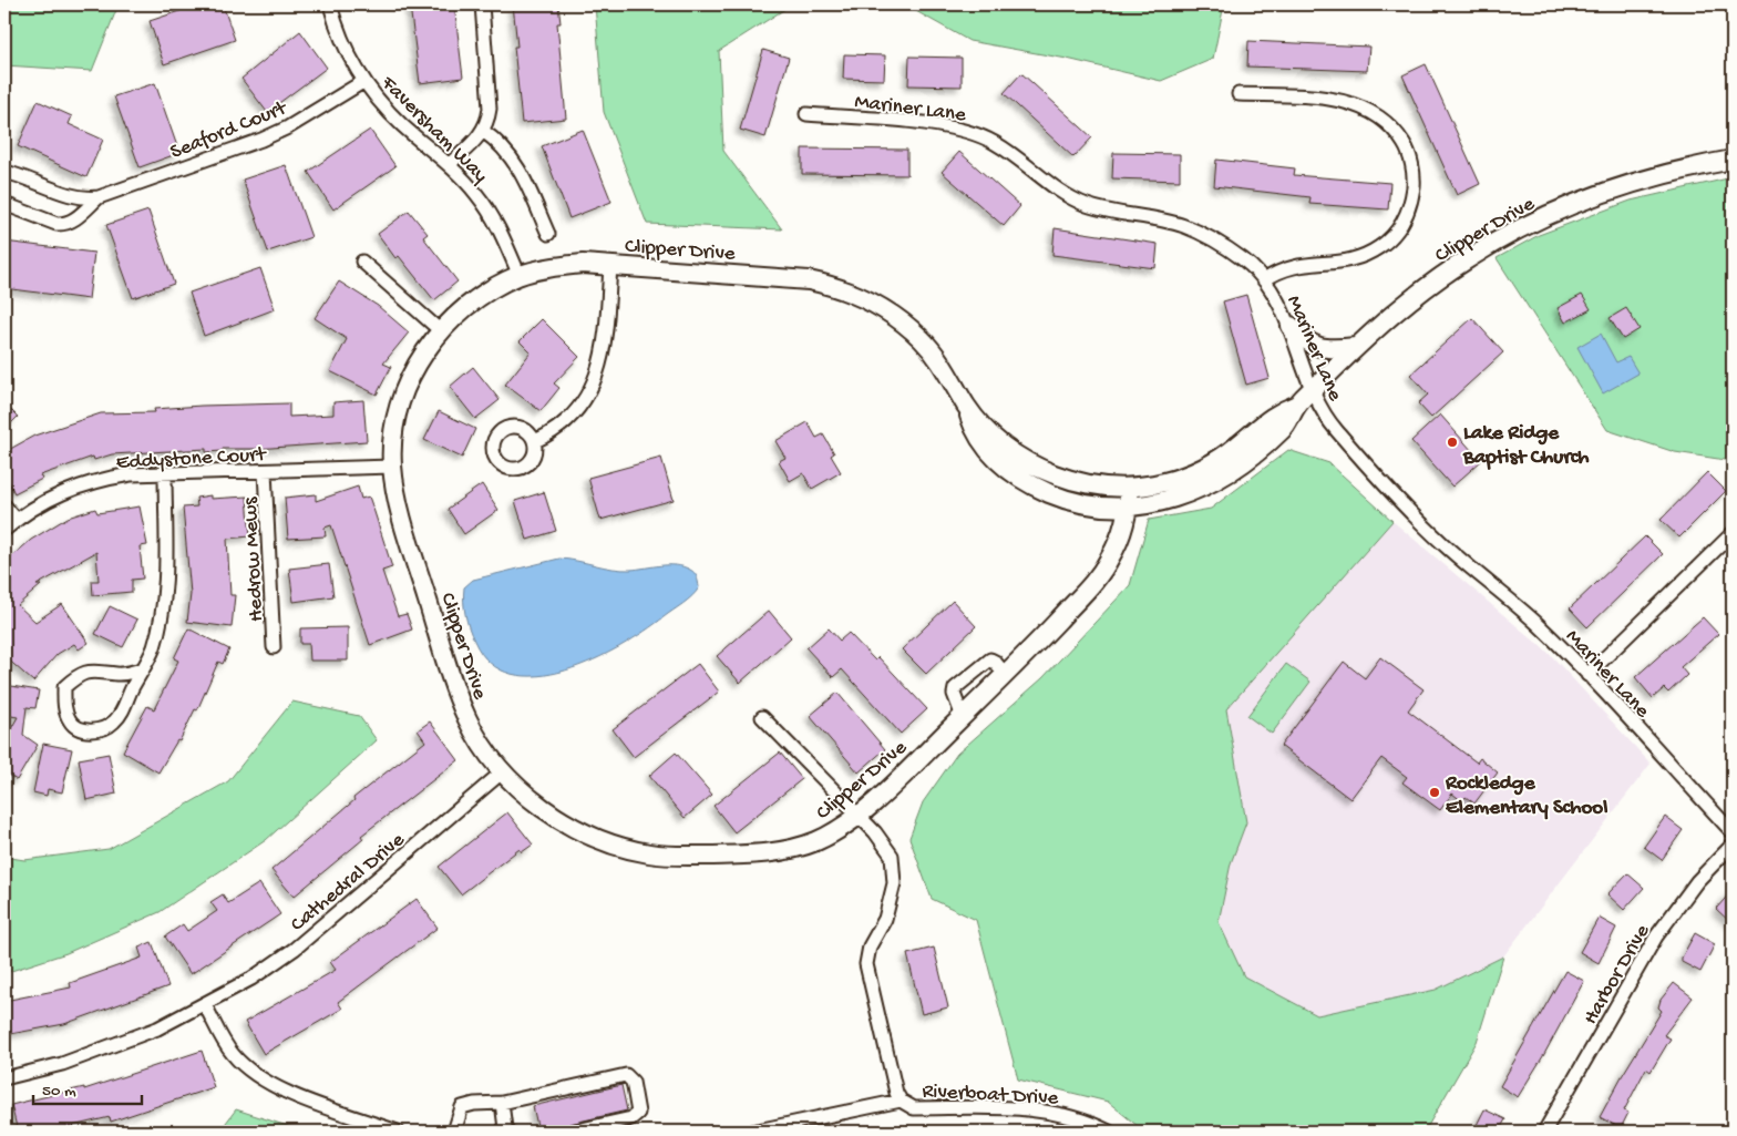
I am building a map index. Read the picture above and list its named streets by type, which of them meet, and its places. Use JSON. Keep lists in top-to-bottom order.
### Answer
{
  "streets": {
    "street": [
      "Mariner Lane",
      "Seaford Court",
      "Faversham Way",
      "Clipper Drive",
      "Eddystone Court",
      "Hedrow Mews",
      "Cathedral Drive",
      "Harbor Drive",
      "Riverboat Drive"
    ]
  },
  "crossings": [
    ["Mariner Lane", "Clipper Drive"],
    ["Seaford Court", "Faversham Way"],
    ["Faversham Way", "Clipper Drive"],
    ["Clipper Drive", "Eddystone Court"],
    ["Clipper Drive", "Cathedral Drive"],
    ["Eddystone Court", "Hedrow Mews"]
  ],
  "places": ["Lake Ridge Baptist Church", "Rockledge Elementary School"],
  "scale_bar": "50 m"
}
